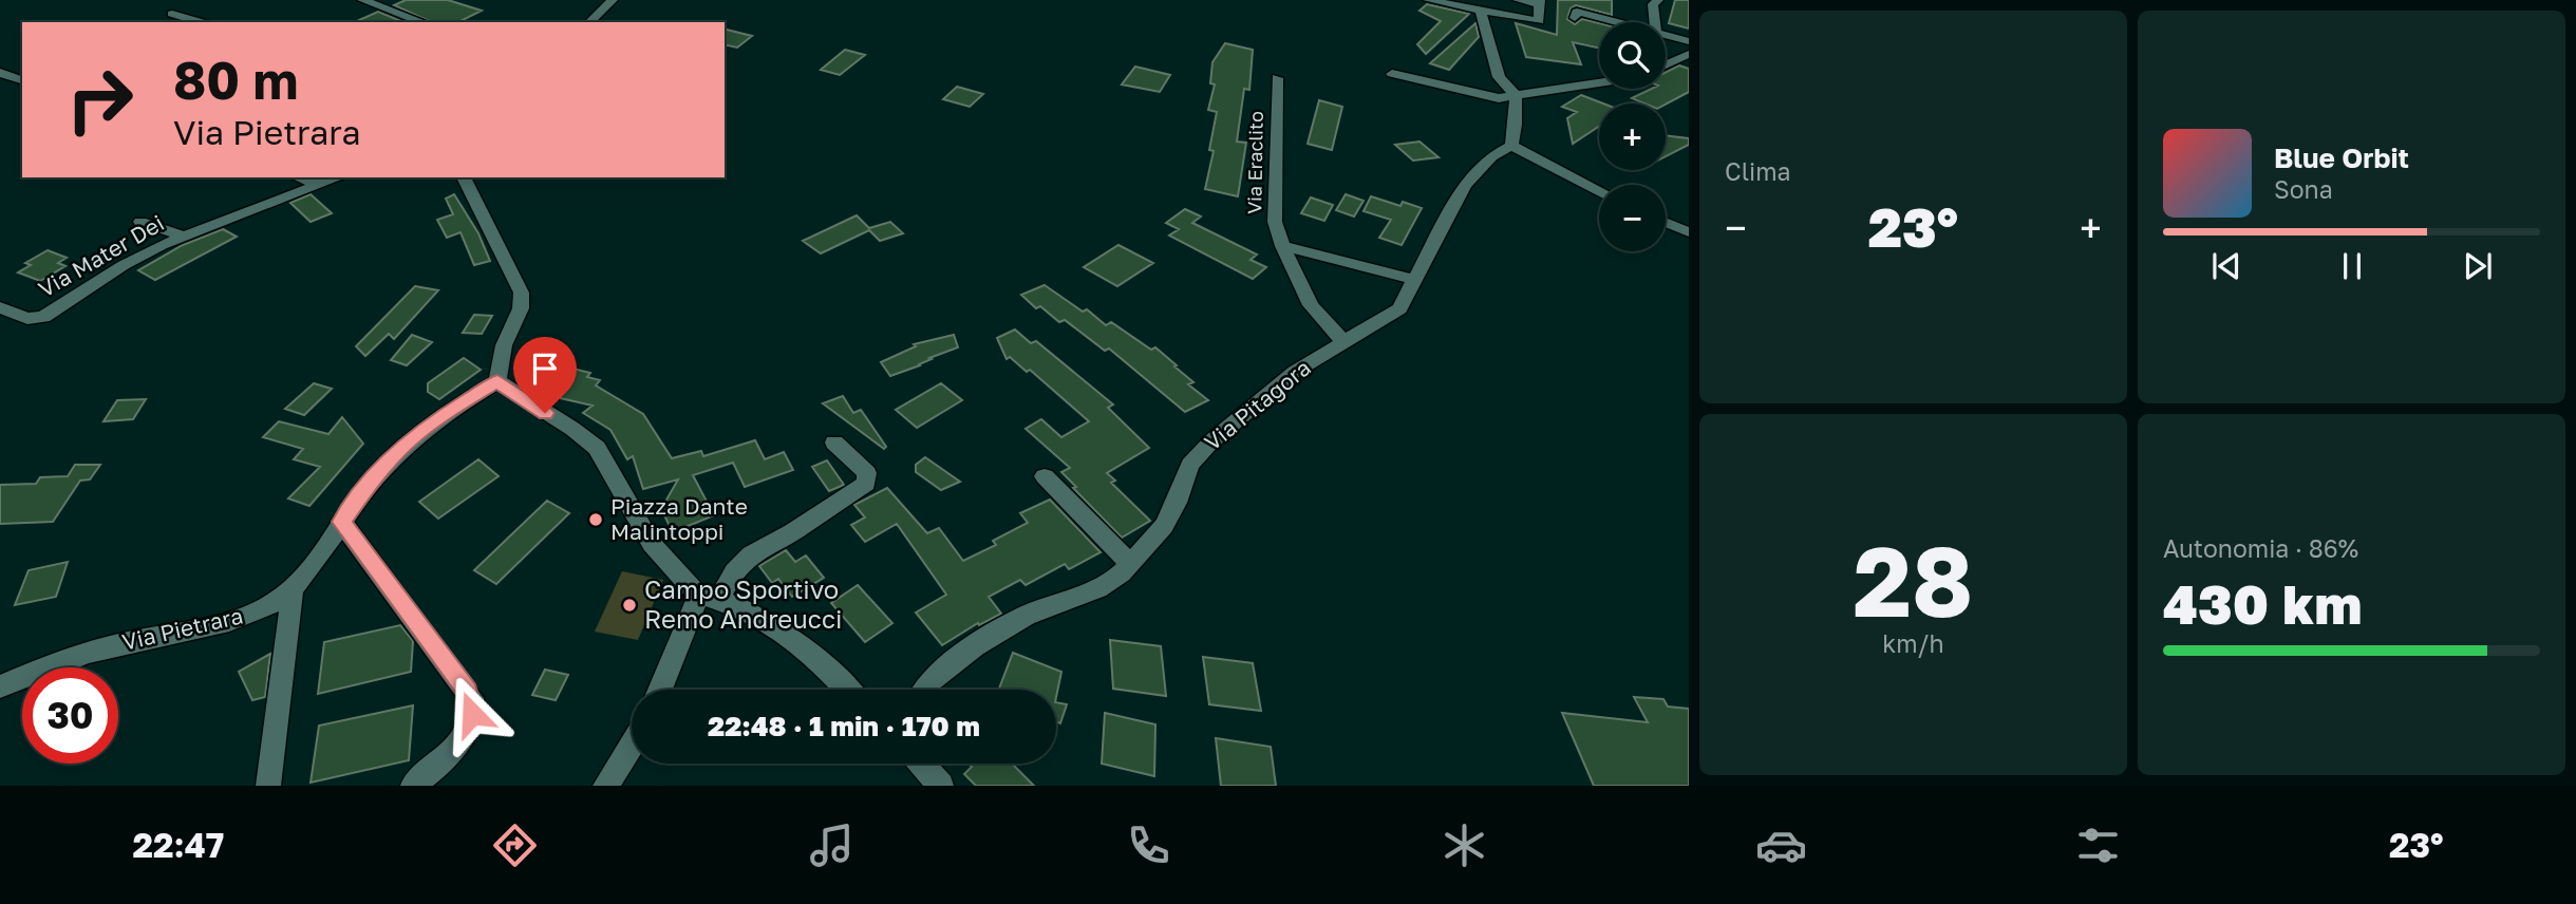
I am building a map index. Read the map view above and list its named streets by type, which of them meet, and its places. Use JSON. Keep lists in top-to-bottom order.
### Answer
{
  "streets": {
    "street": [
      "Via Eraclito",
      "Via Mater Dei",
      "Via Pitagora",
      "Via Pietrara"
    ]
  },
  "crossings": [
    ["Via Eraclito", "Via Pitagora"]
  ],
  "places": ["Piazza Dante Malintoppi", "Campo Sportivo Remo Andreucci"],
  "page": {
    "tile": [
      "Clima",
      ["28", "km/h"],
      ["Autonomia · 86%", "430 km"]
    ],
    "map_buttons": ["+", "−"],
    "turn": ["80 m", "Via Pietrara"],
    "song": ["Blue Orbit", "Sona"],
    "heat": ["−", "23°", "+"],
    "limit": "30",
    "trip": "22:48 · 1 min · 170 m",
    "tabs": ["22:47", "23°"]
  }
}
